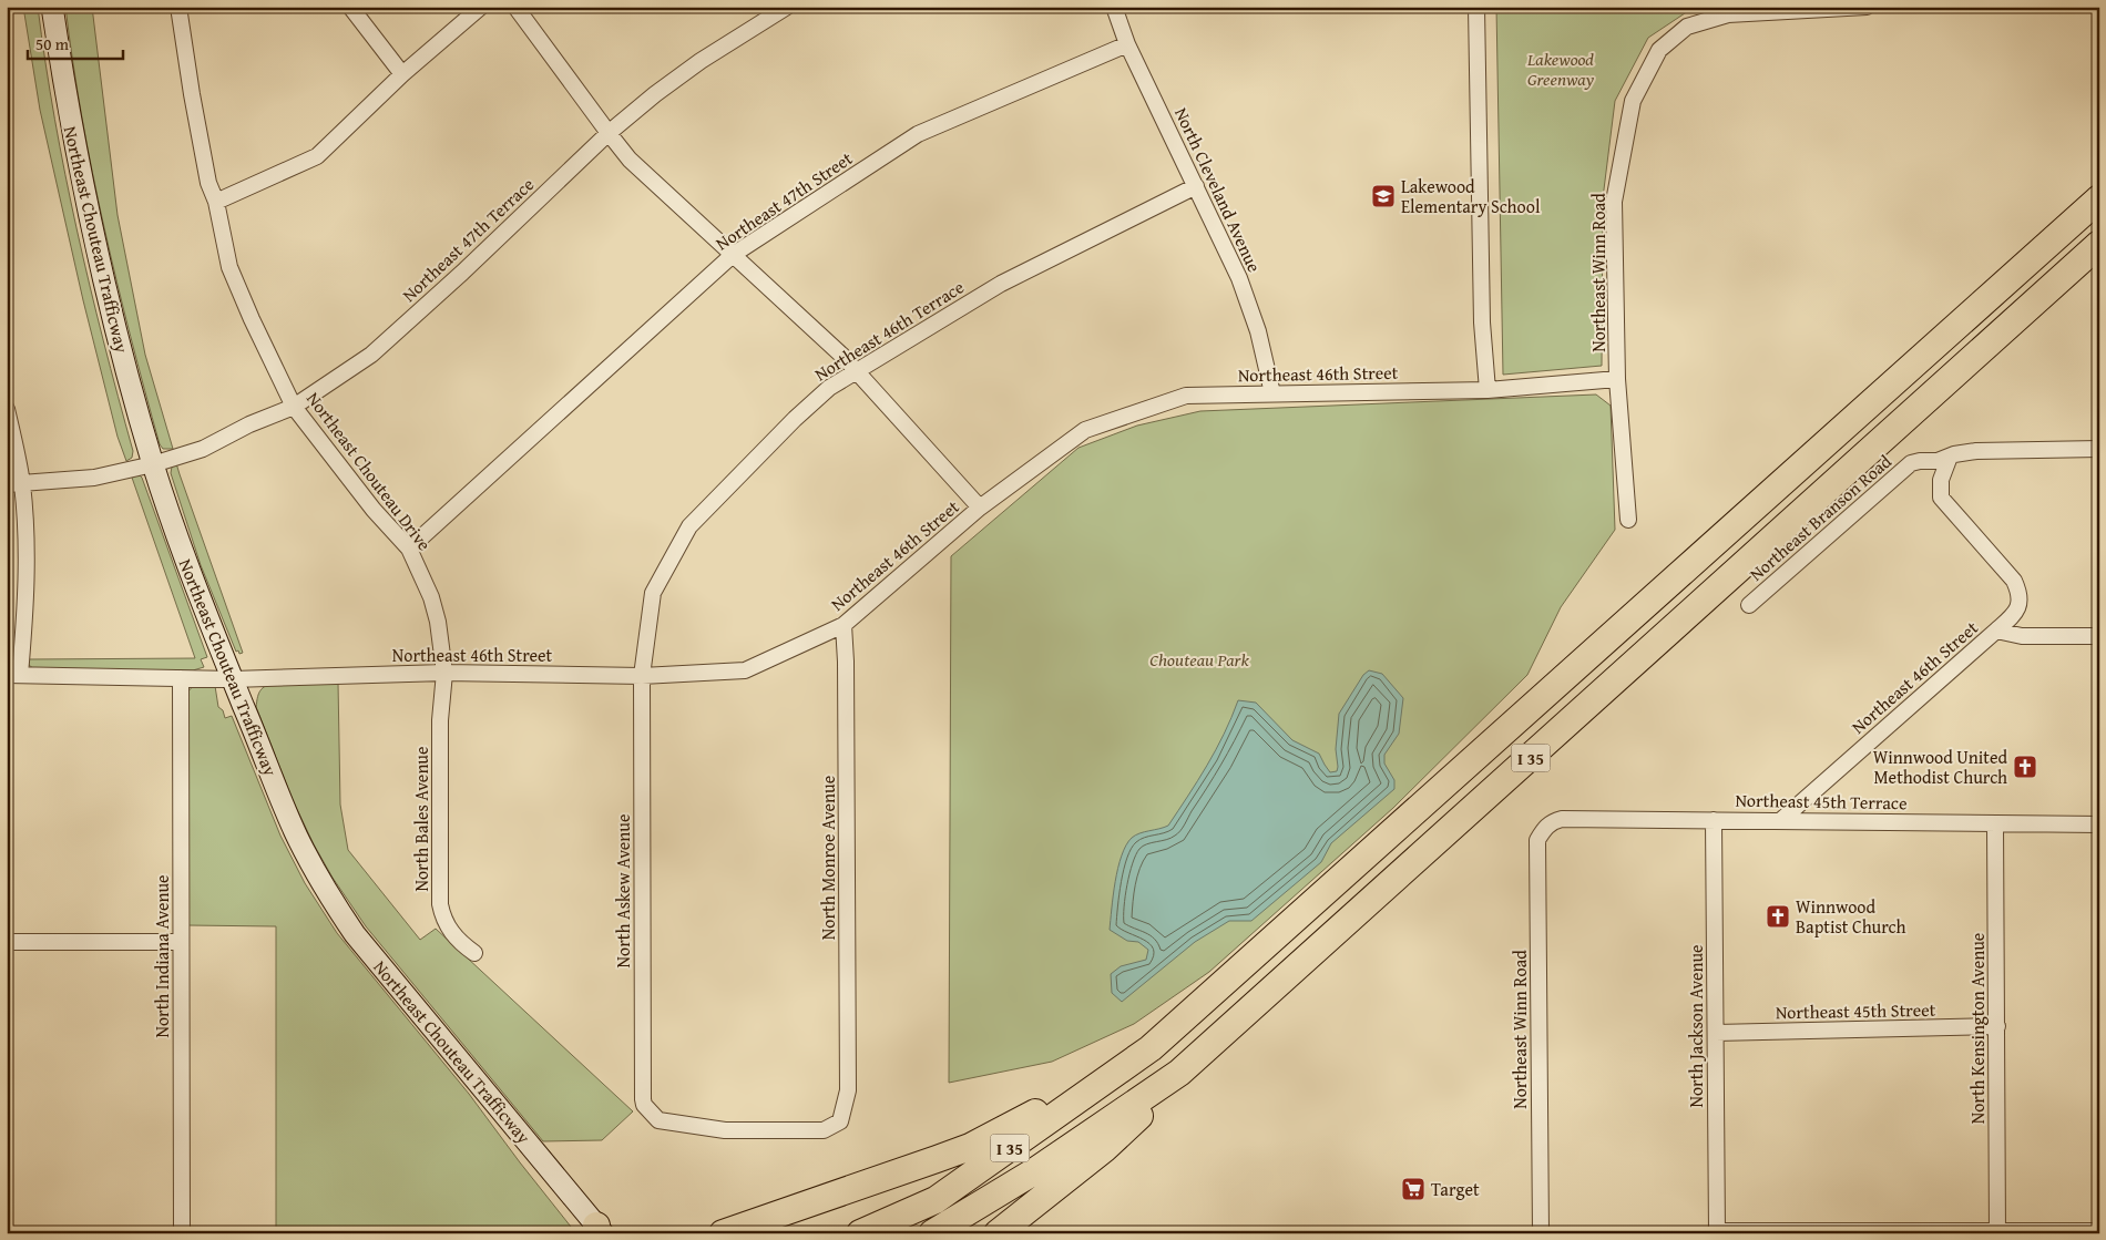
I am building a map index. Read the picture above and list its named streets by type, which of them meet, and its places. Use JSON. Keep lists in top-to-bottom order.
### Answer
{
  "streets": {
    "highway": ["I 35"],
    "main road": ["Northeast Chouteau Trafficway"],
    "street": [
      "North Cleveland Avenue",
      "Northeast 47th Street",
      "Northeast 47th Terrace",
      "Northeast Winn Road",
      "Northeast 46th Terrace",
      "Northeast 46th Street",
      "Northeast Chouteau Drive",
      "Northeast Branson Road",
      "Northeast 45th Terrace",
      "North Bales Avenue",
      "North Monroe Avenue",
      "North Askew Avenue",
      "North Indiana Avenue",
      "Northeast 45th Street",
      "North Jackson Avenue",
      "North Kensington Avenue"
    ]
  },
  "crossings": [
    ["North Cleveland Avenue", "Northeast 47th Street"],
    ["North Cleveland Avenue", "Northeast 46th Terrace"],
    ["North Cleveland Avenue", "Northeast 46th Street"],
    ["Northeast 47th Street", "Northeast Chouteau Drive"],
    ["Northeast Chouteau Trafficway", "Northeast 47th Terrace"],
    ["Northeast Chouteau Trafficway", "Northeast 46th Street"],
    ["Northeast 47th Terrace", "Northeast Chouteau Drive"],
    ["Northeast Winn Road", "Northeast 46th Street"],
    ["Northeast Winn Road", "Northeast 45th Terrace"],
    ["Northeast 46th Terrace", "Northeast 46th Street"],
    ["Northeast 46th Terrace", "North Askew Avenue"],
    ["Northeast 46th Street", "Northeast Chouteau Drive"],
    ["Northeast 46th Street", "Northeast 45th Terrace"],
    ["Northeast 46th Street", "North Bales Avenue"],
    ["Northeast 46th Street", "North Monroe Avenue"],
    ["Northeast 46th Street", "North Askew Avenue"],
    ["Northeast 46th Street", "North Indiana Avenue"],
    ["Northeast Chouteau Drive", "North Bales Avenue"],
    ["Northeast 45th Terrace", "North Jackson Avenue"],
    ["Northeast 45th Terrace", "North Kensington Avenue"],
    ["North Monroe Avenue", "North Askew Avenue"],
    ["Northeast 45th Street", "North Jackson Avenue"],
    ["Northeast 45th Street", "North Kensington Avenue"]
  ],
  "parks": ["Lakewood Greenway", "Chouteau Park"],
  "places": {
    "school or university": ["Lakewood Elementary School"],
    "church": ["Winnwood United Methodist Church", "Winnwood Baptist Church"],
    "supermarket": ["Target"]
  },
  "scale_bar": "50 m"
}
